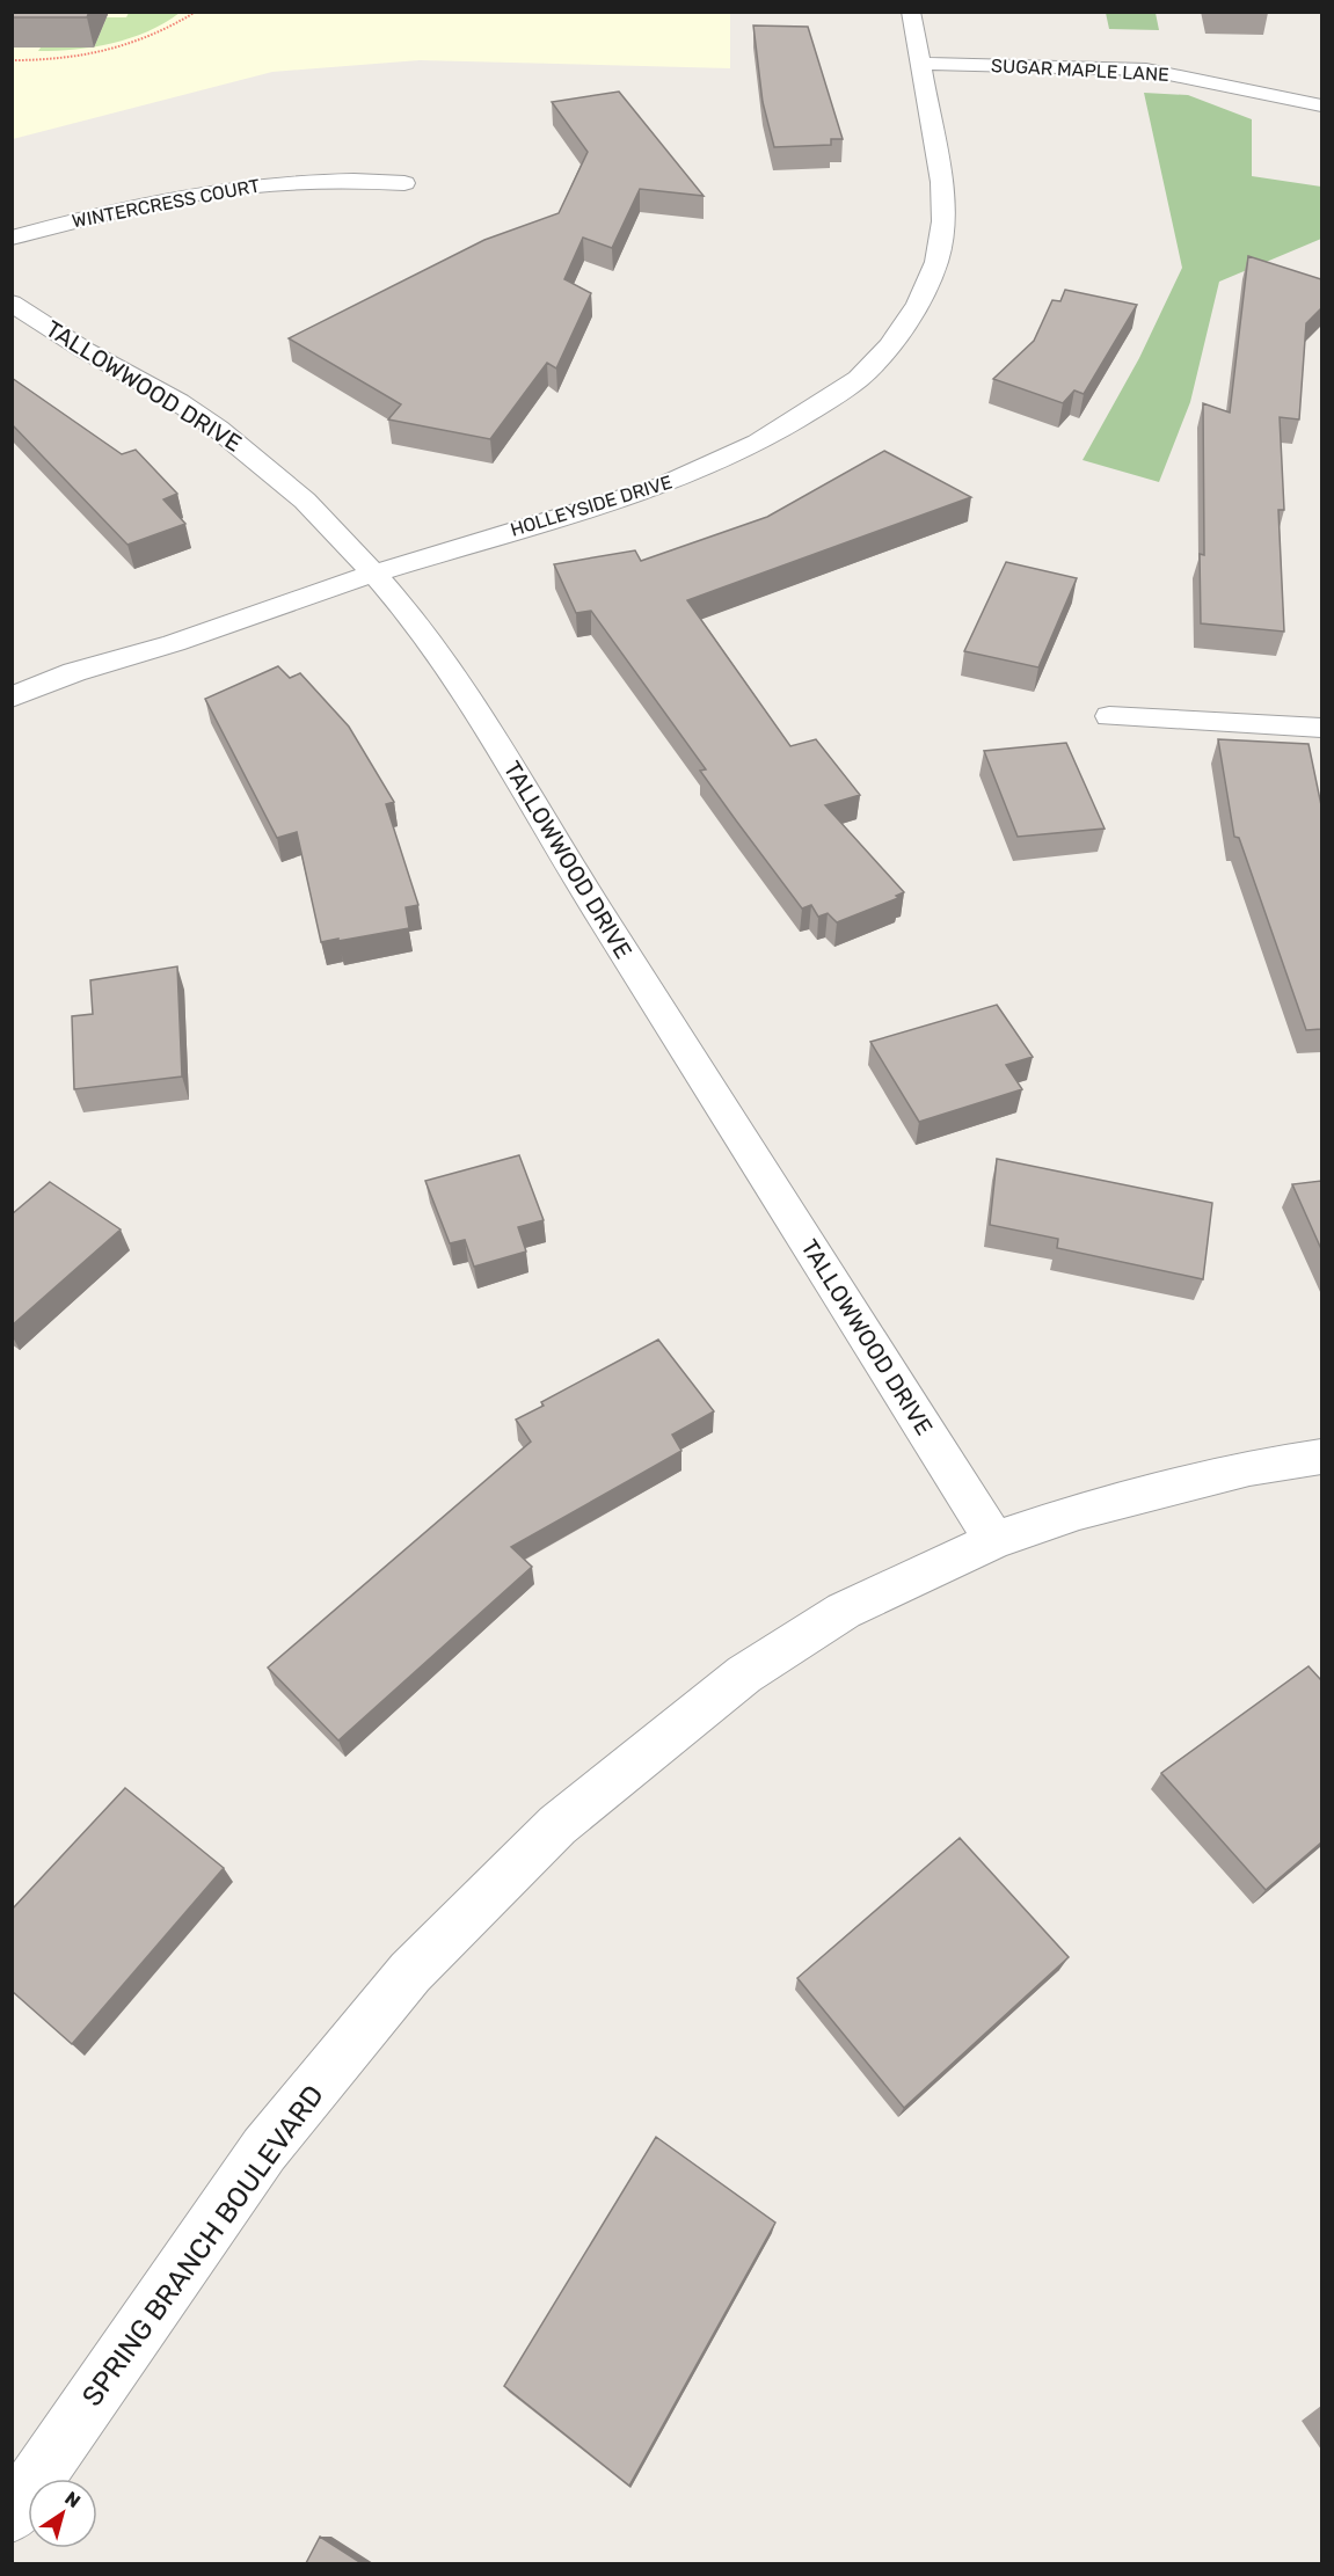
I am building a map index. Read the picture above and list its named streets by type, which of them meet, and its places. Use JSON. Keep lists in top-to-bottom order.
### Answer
{
  "streets": {
    "street": [
      "SUGAR MAPLE LANE",
      "WINTERCRESS COURT",
      "TALLOWWOOD DRIVE",
      "HOLLEYSIDE DRIVE",
      "SPRING BRANCH BOULEVARD"
    ]
  },
  "crossings": [
    ["SUGAR MAPLE LANE", "HOLLEYSIDE DRIVE"],
    ["TALLOWWOOD DRIVE", "HOLLEYSIDE DRIVE"],
    ["TALLOWWOOD DRIVE", "SPRING BRANCH BOULEVARD"]
  ],
  "north": "top right"
}
